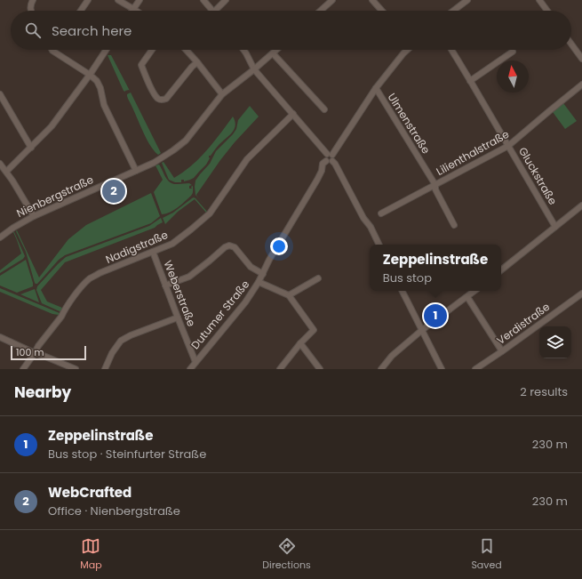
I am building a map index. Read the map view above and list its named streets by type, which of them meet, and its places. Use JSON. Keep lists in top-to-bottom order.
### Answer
{
  "streets": {
    "street": [
      "Ulmenstraße",
      "Lilienthalstraße",
      "Gluckstraße",
      "Nienbergstraße",
      "Nadigstraße",
      "Weberstraße",
      "Dutumer Straße",
      "Verdistraße"
    ]
  },
  "crossings": [
    ["Ulmenstraße", "Lilienthalstraße"],
    ["Lilienthalstraße", "Gluckstraße"],
    ["Nadigstraße", "Weberstraße"],
    ["Weberstraße", "Dutumer Straße"]
  ],
  "scale_bar": "100 m",
  "north": "top",
  "page": {
    "search": "Search here",
    "pins": ["2", "1"],
    "popup": ["Zeppelinstraße", "Bus stop"],
    "scale": "100 m",
    "heading": ["Nearby", "2 results"],
    "list": [
      {
        "mark": "1",
        "name": "Zeppelinstraße",
        "note": "Bus stop · Steinfurter Straße",
        "value": "230 m"
      },
      {
        "mark": "2",
        "name": "WebCrafted",
        "note": "Office · Nienbergstraße",
        "value": "230 m"
      }
    ],
    "nav": ["Map", "Directions", "Saved"]
  }
}
